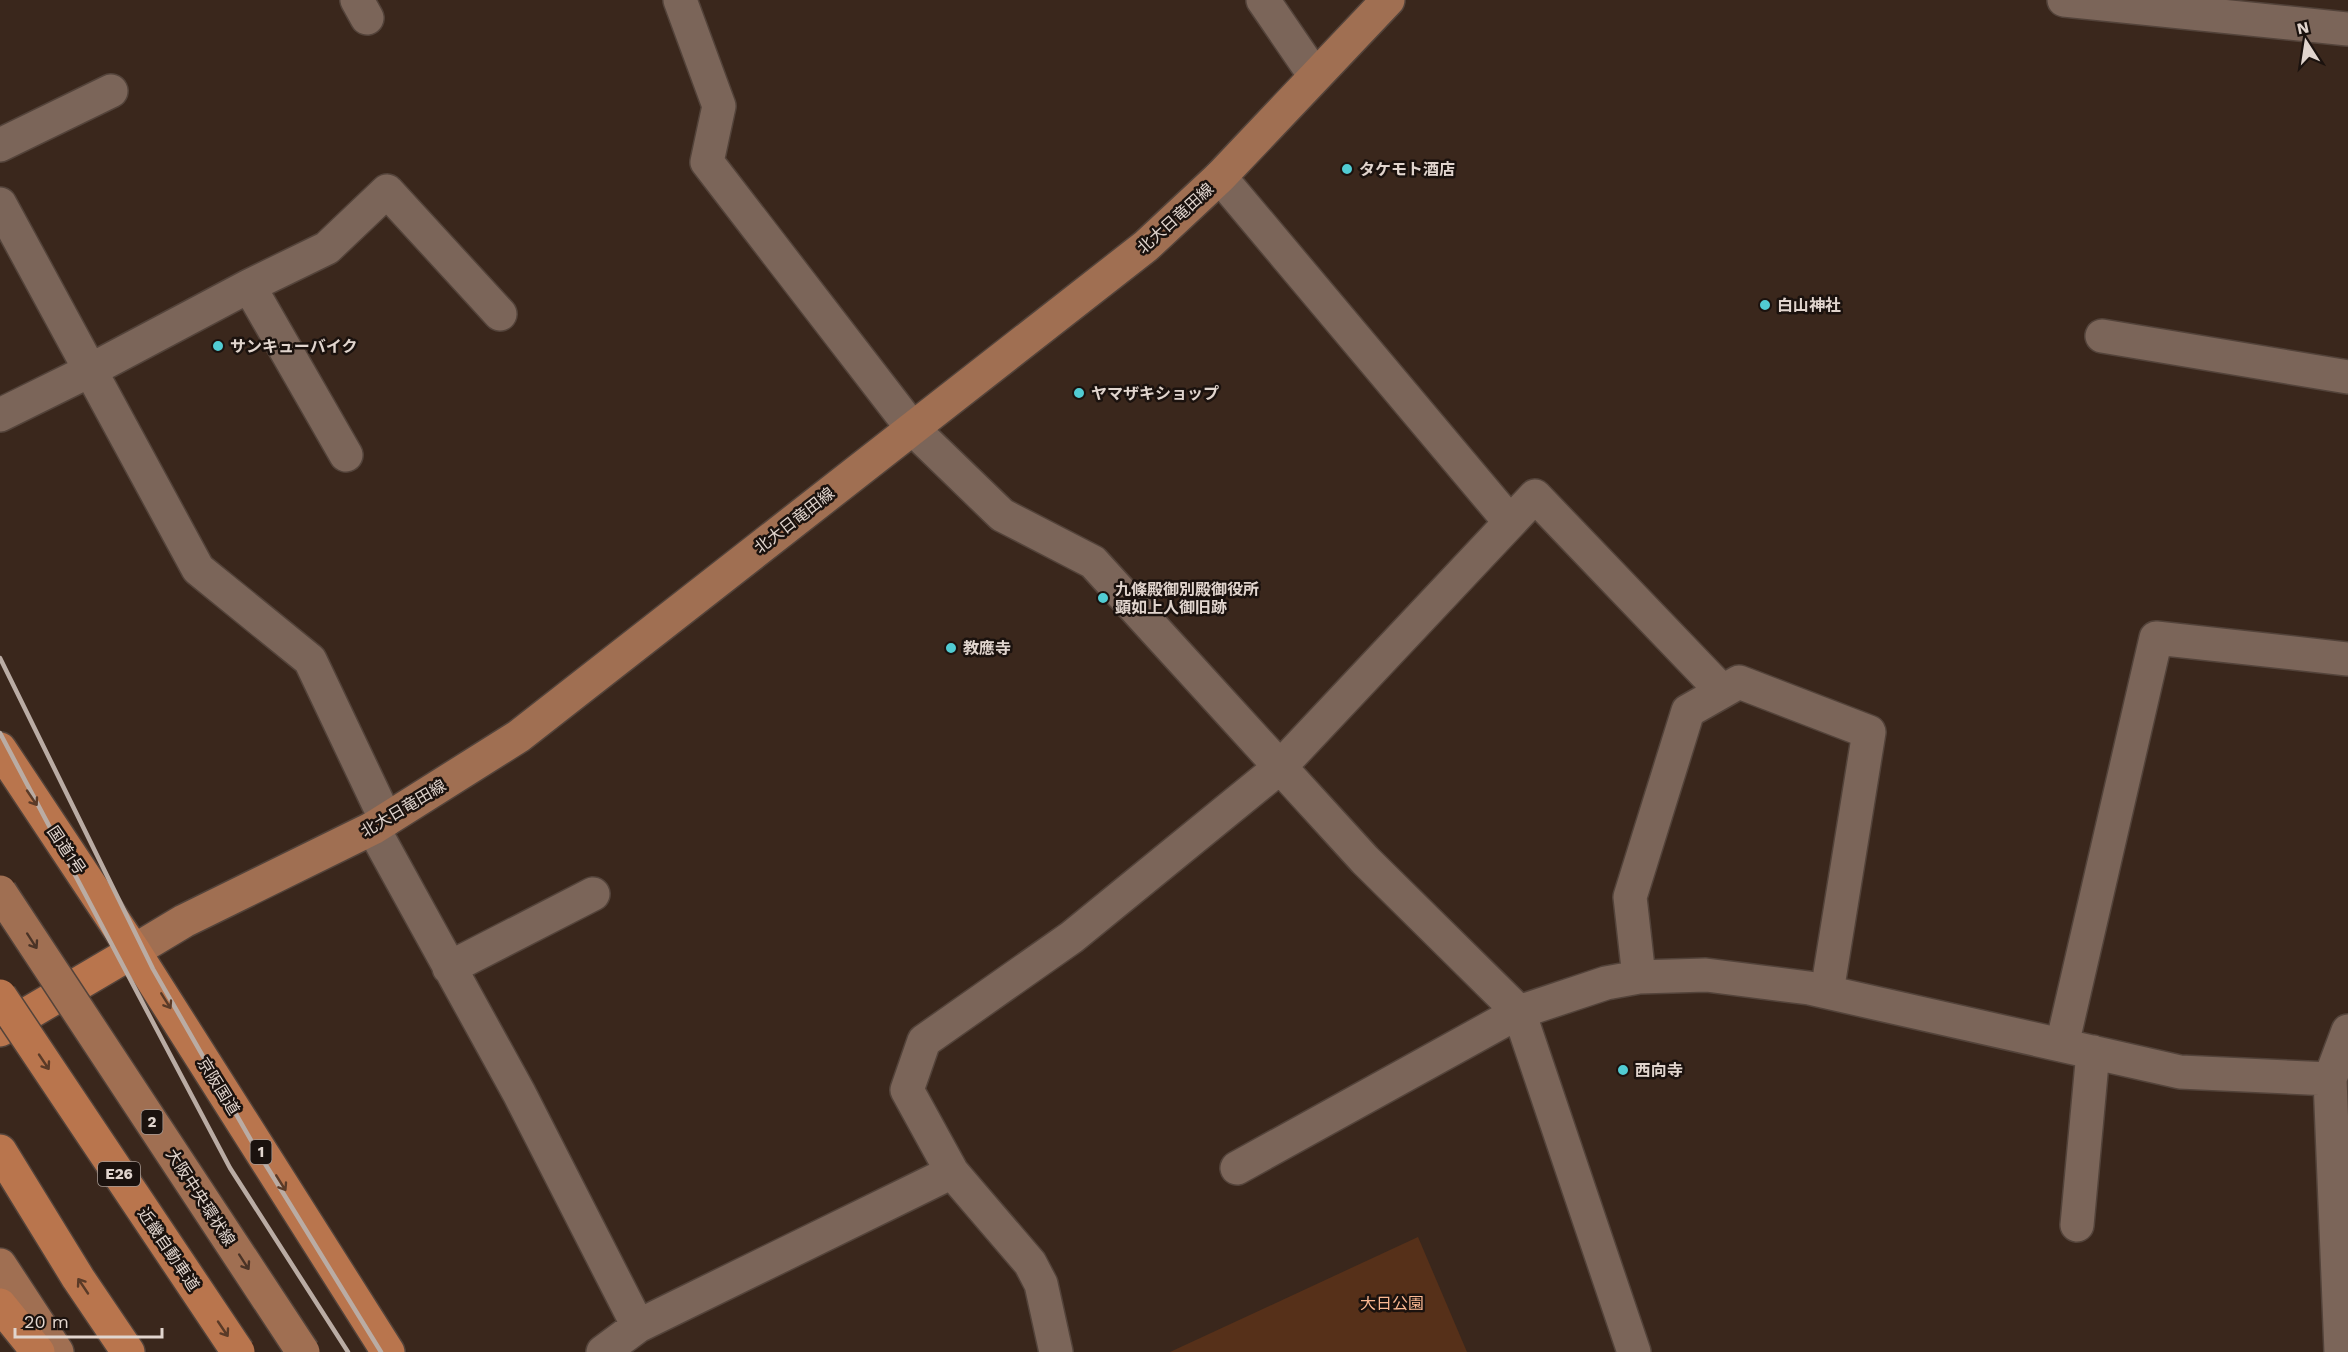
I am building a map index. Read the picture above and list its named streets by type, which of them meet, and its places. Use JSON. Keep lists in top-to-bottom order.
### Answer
{
  "streets": {
    "highway": [
      "国道1号",
      "京阪国道",
      "1",
      "E26",
      "近畿自動車道"
    ],
    "main road": ["北大日竜田線", "2", "大阪中央環状線"]
  },
  "crossings": [
    ["北大日竜田線", "国道1号"],
    ["北大日竜田線", "京阪国道"],
    ["国道1号", "京阪国道"]
  ],
  "one_way": ["国道1号", "大阪中央環状線"],
  "parks": ["大日公園"],
  "places": [
    "タケモト酒店",
    "白山神社",
    "サンキューバイク",
    "ヤマザキショップ",
    "九條殿御別殿御役所 顕如上人御旧跡",
    "教應寺",
    "西向寺"
  ],
  "scale_bar": "20 m",
  "north": "top"
}
